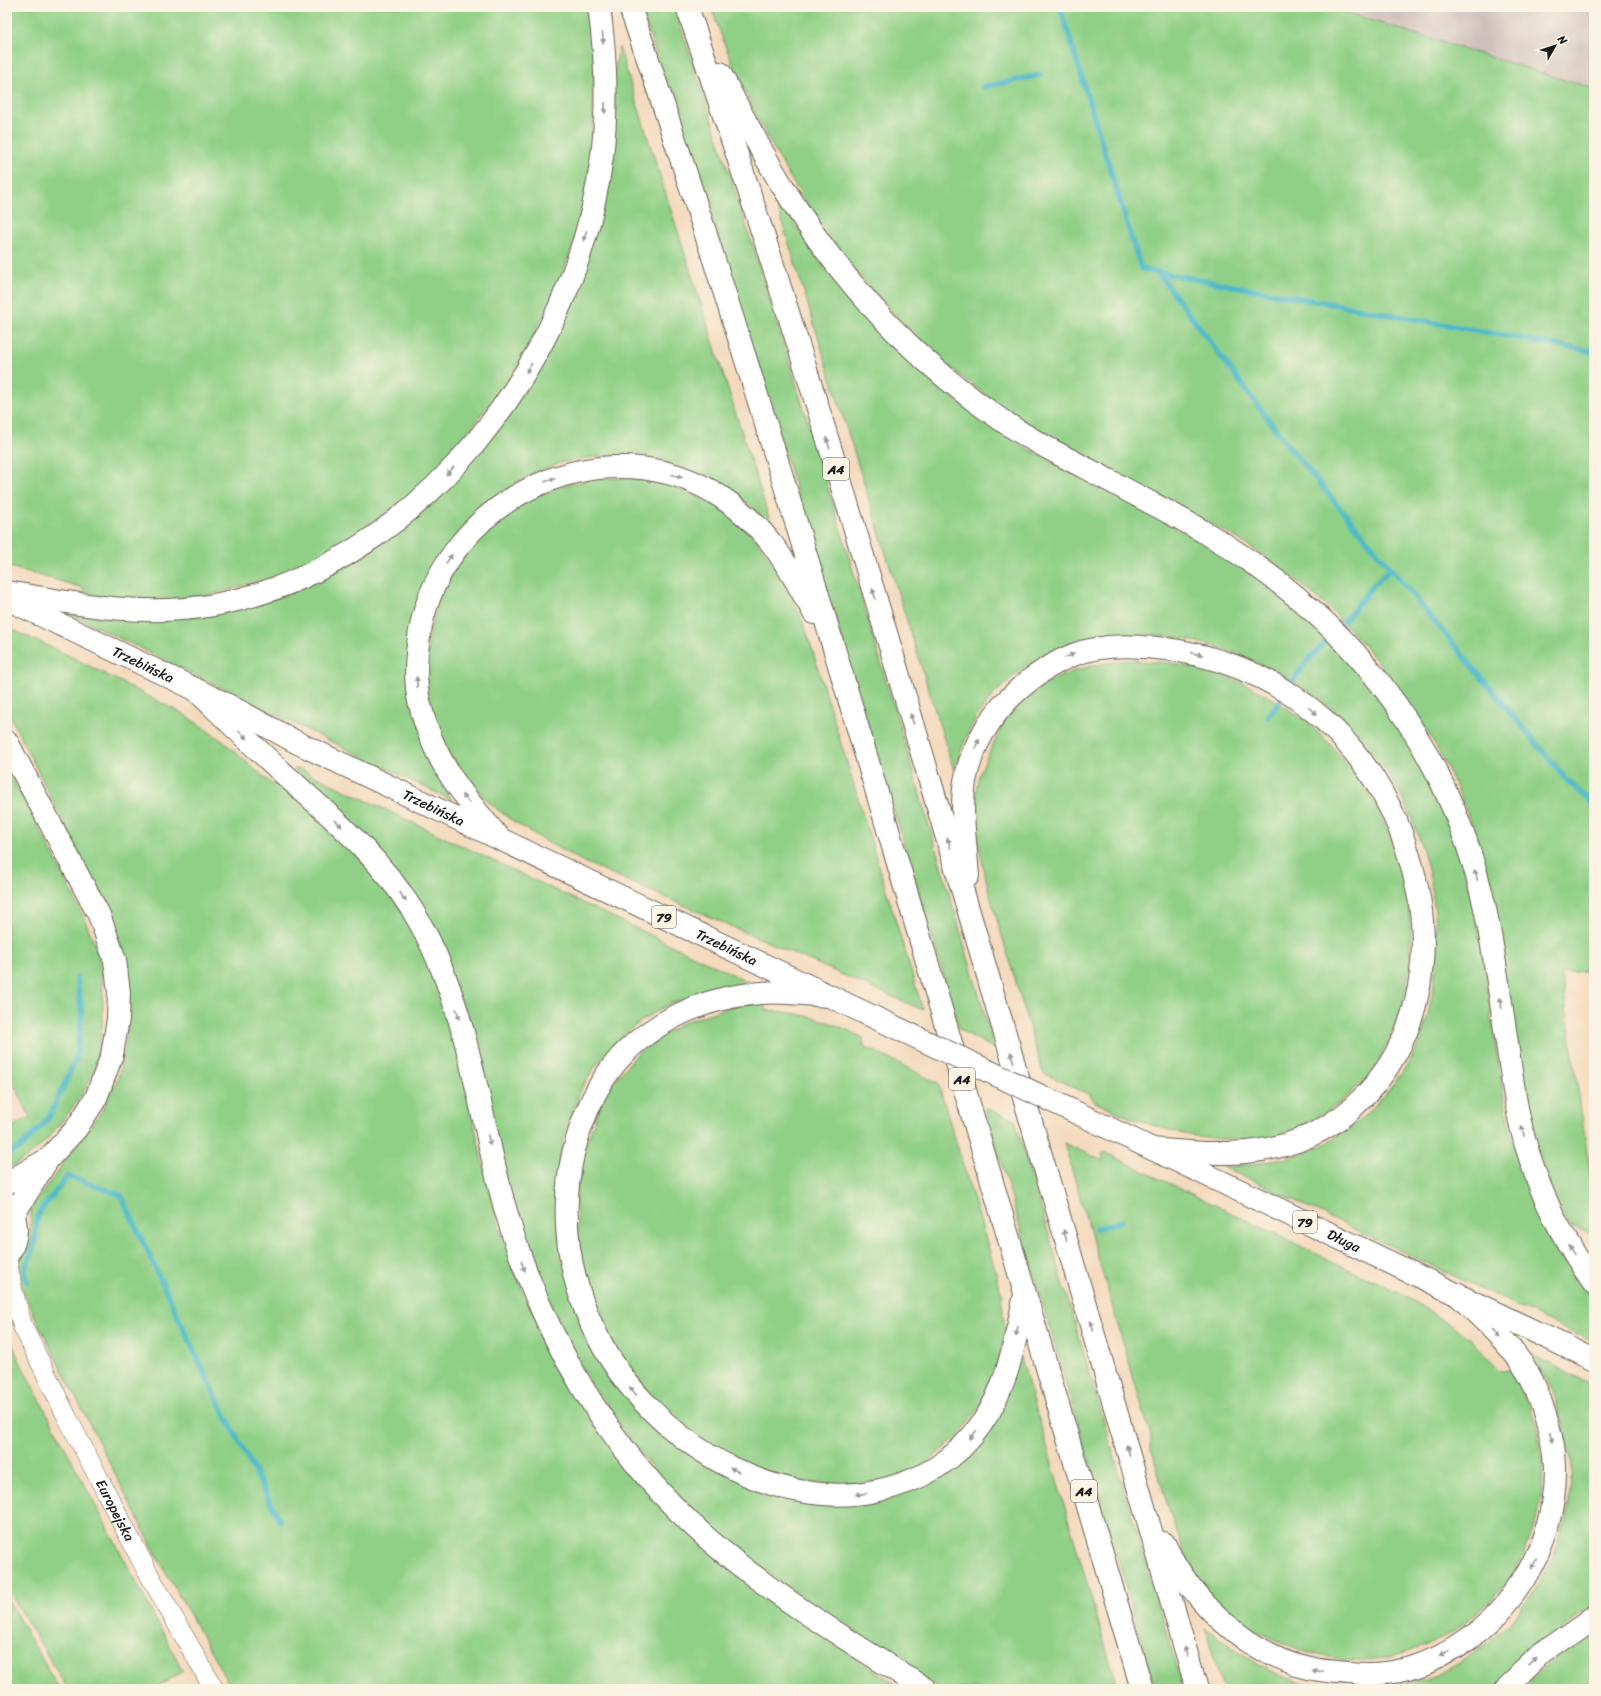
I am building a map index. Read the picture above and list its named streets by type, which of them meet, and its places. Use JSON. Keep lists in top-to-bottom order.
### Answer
{
  "streets": {
    "main road": [
      "A4",
      "Trzebińska",
      "79",
      "Długa"
    ],
    "street": ["Europejska"]
  },
  "crossings": [
    ["Trzebińska", "Długa"]
  ],
  "north": "top right"
}
